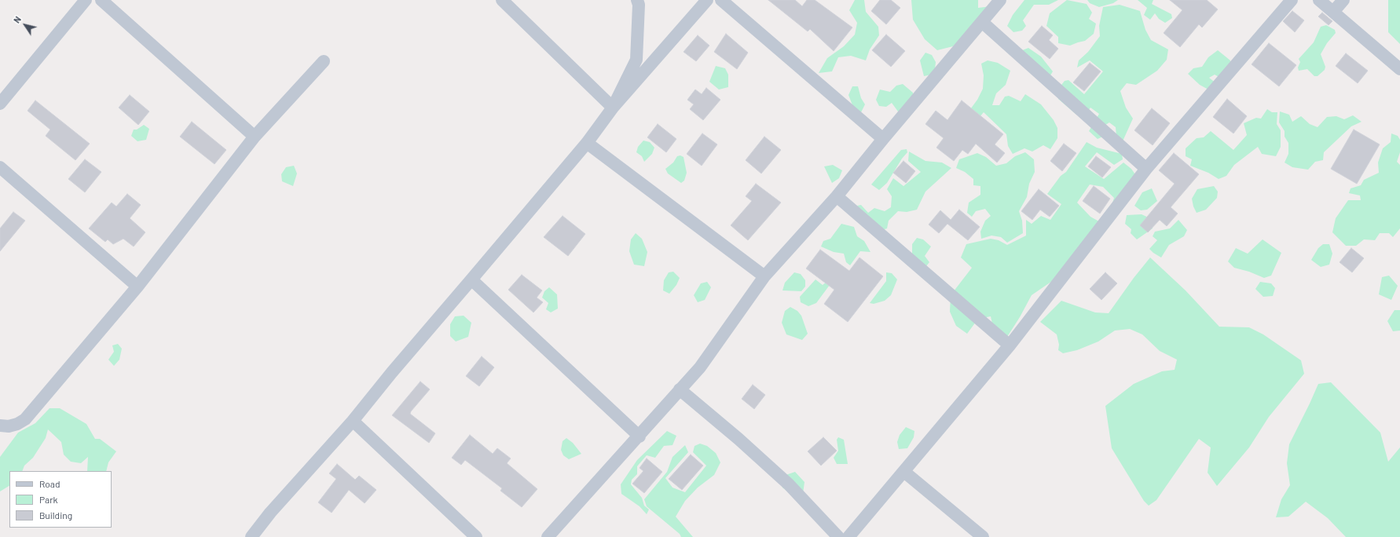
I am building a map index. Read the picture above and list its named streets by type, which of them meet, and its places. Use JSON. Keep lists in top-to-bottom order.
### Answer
{
  "legend": ["Road", "Park", "Building"],
  "north": "top left"
}
